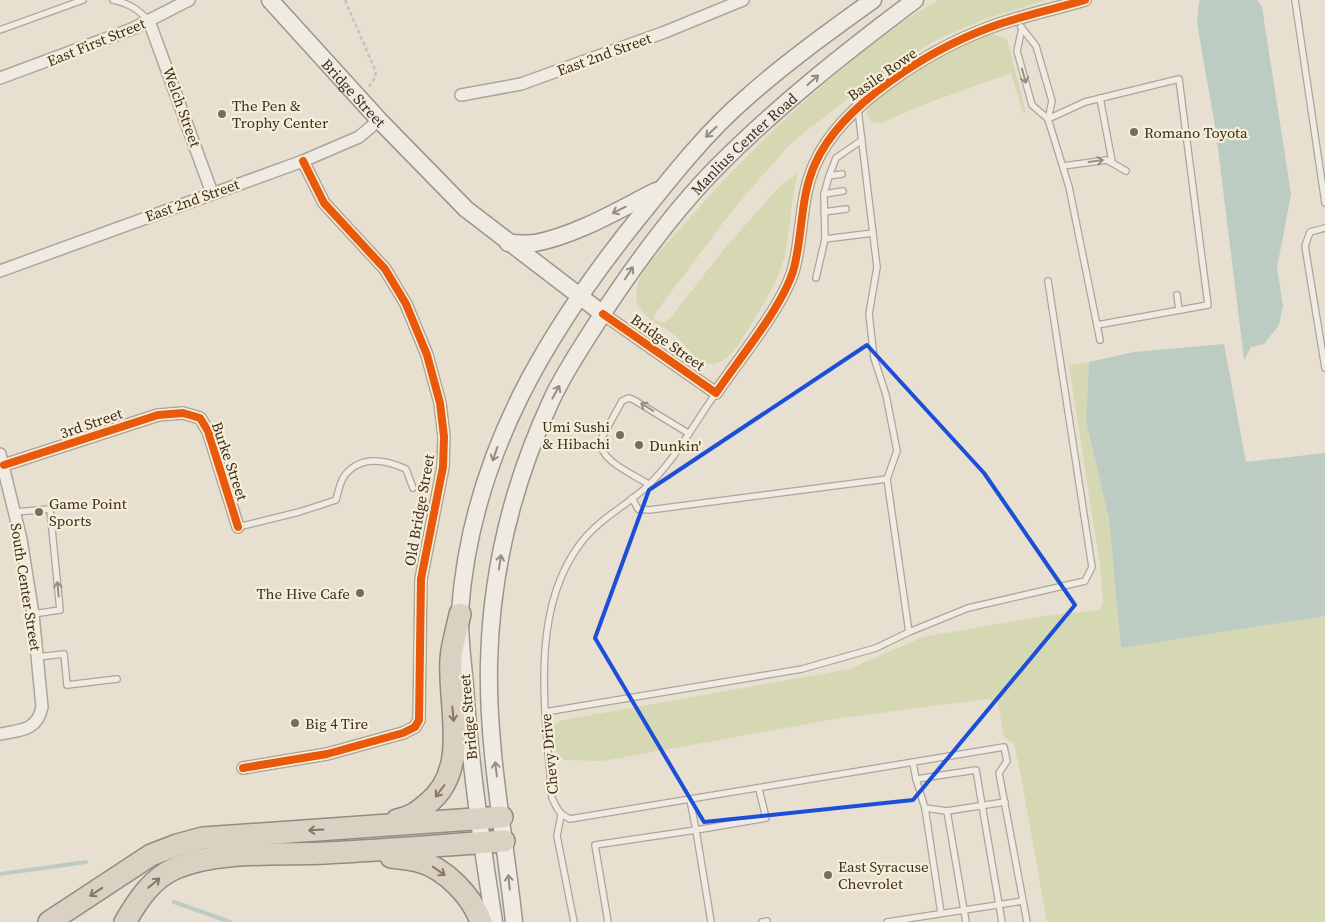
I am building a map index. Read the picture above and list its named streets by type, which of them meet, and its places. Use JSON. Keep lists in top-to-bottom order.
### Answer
{
  "streets": {
    "main road": ["Bridge Street", "Manlius Center Road"],
    "street": [
      "East First Street",
      "East 2nd Street",
      "Basile Rowe",
      "Welch Street",
      "3rd Street",
      "Burke Street",
      "Old Bridge Street",
      "South Center Street"
    ],
    "lane": ["Chevy Drive"]
  },
  "crossings": [
    ["East First Street", "Welch Street"],
    ["East 2nd Street", "Bridge Street"],
    ["East 2nd Street", "Welch Street"],
    ["East 2nd Street", "Old Bridge Street"],
    ["Basile Rowe", "Bridge Street"],
    ["Basile Rowe", "Chevy Drive"],
    ["Bridge Street", "Manlius Center Road"],
    ["Bridge Street", "Chevy Drive"],
    ["3rd Street", "Burke Street"],
    ["3rd Street", "South Center Street"]
  ],
  "places": [
    "The Pen & Trophy Center",
    "Romano Toyota",
    "Umi Sushi & Hibachi",
    "Dunkin'",
    "Game Point Sports",
    "The Hive Cafe",
    "Big 4 Tire",
    "East Syracuse Chevrolet"
  ]
}
